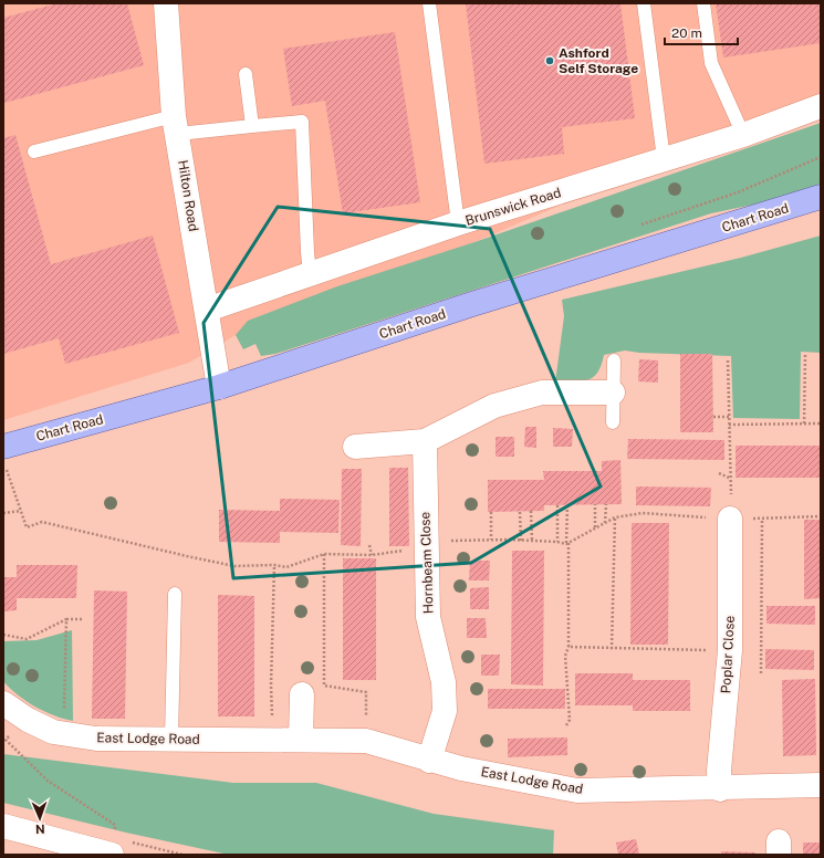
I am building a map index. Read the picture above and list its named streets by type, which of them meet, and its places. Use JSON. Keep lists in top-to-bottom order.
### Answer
{
  "streets": {
    "main road": ["Chart Road"],
    "street": [
      "Hilton Road",
      "Brunswick Road",
      "Hornbeam Close",
      "Poplar Close",
      "East Lodge Road"
    ]
  },
  "crossings": [
    ["Hilton Road", "Brunswick Road"],
    ["Hilton Road", "Chart Road"],
    ["Hornbeam Close", "East Lodge Road"],
    ["Poplar Close", "East Lodge Road"]
  ],
  "places": ["Ashford Self Storage"],
  "scale_bar": "20 m",
  "north": "bottom"
}
